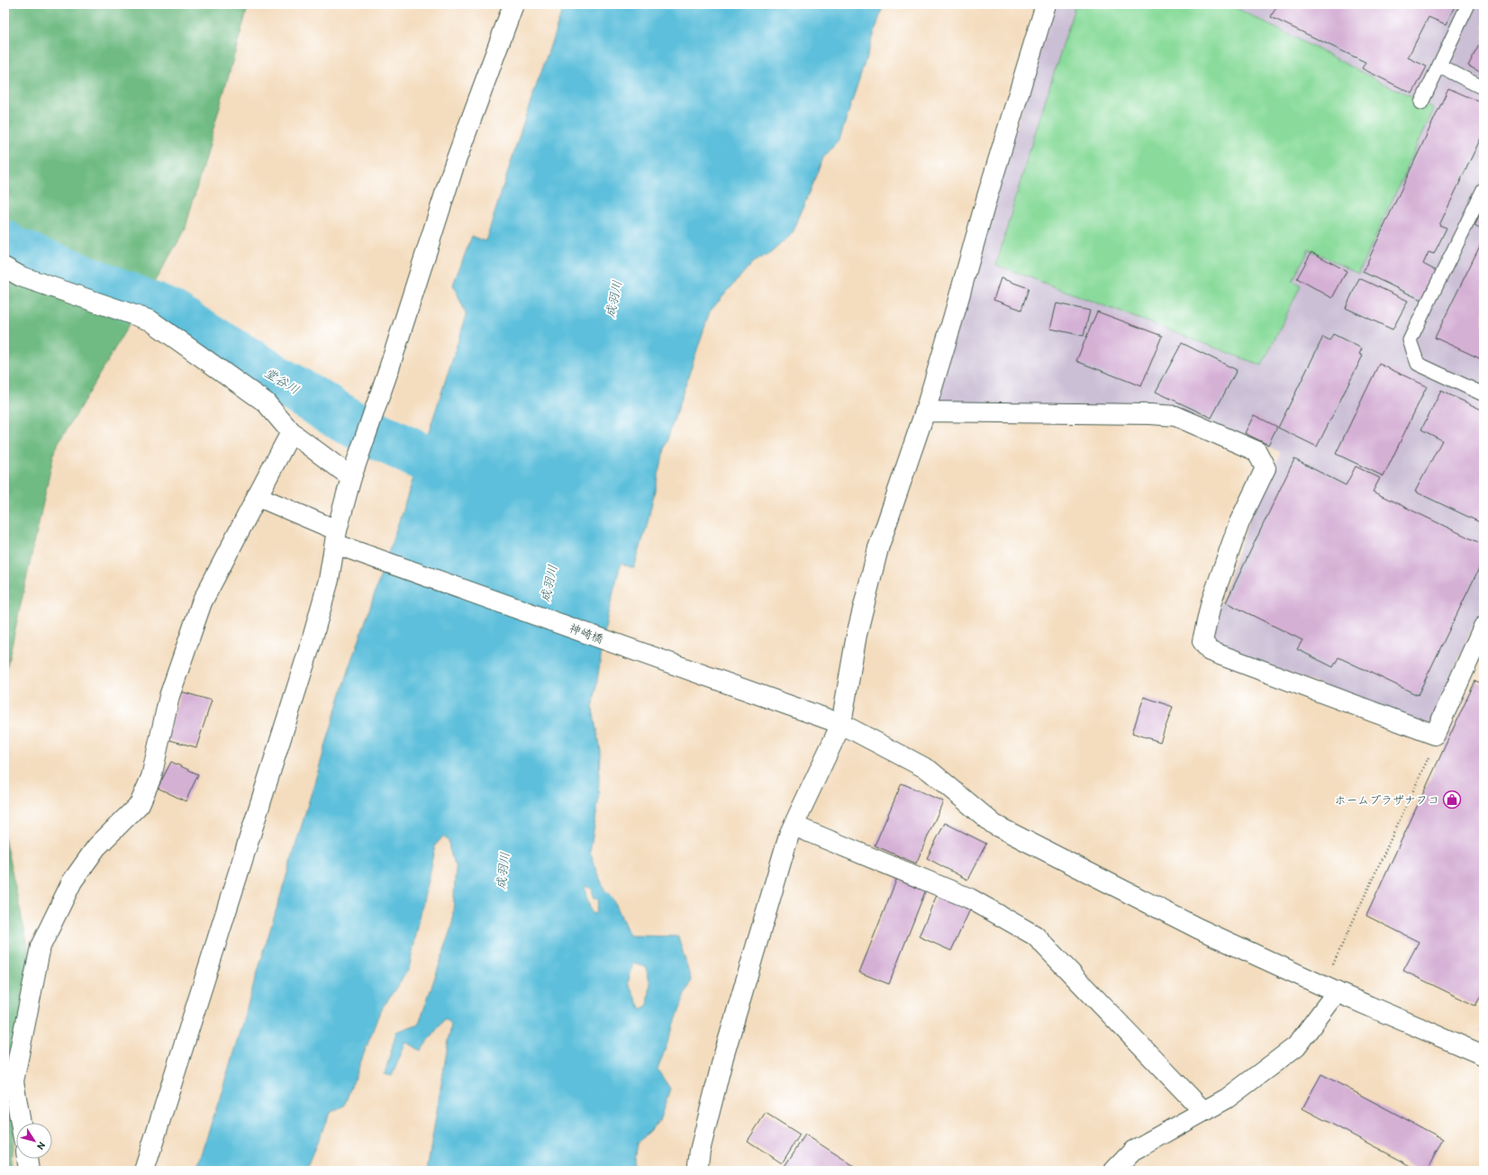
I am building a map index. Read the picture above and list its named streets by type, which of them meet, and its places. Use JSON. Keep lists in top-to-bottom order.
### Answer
{
  "streets": {
    "street": ["神崎橋"]
  },
  "water": ["成羽川", "堂谷川"],
  "places": {
    "shop": ["ホームプラザナフコ"]
  },
  "north": "bottom right"
}
